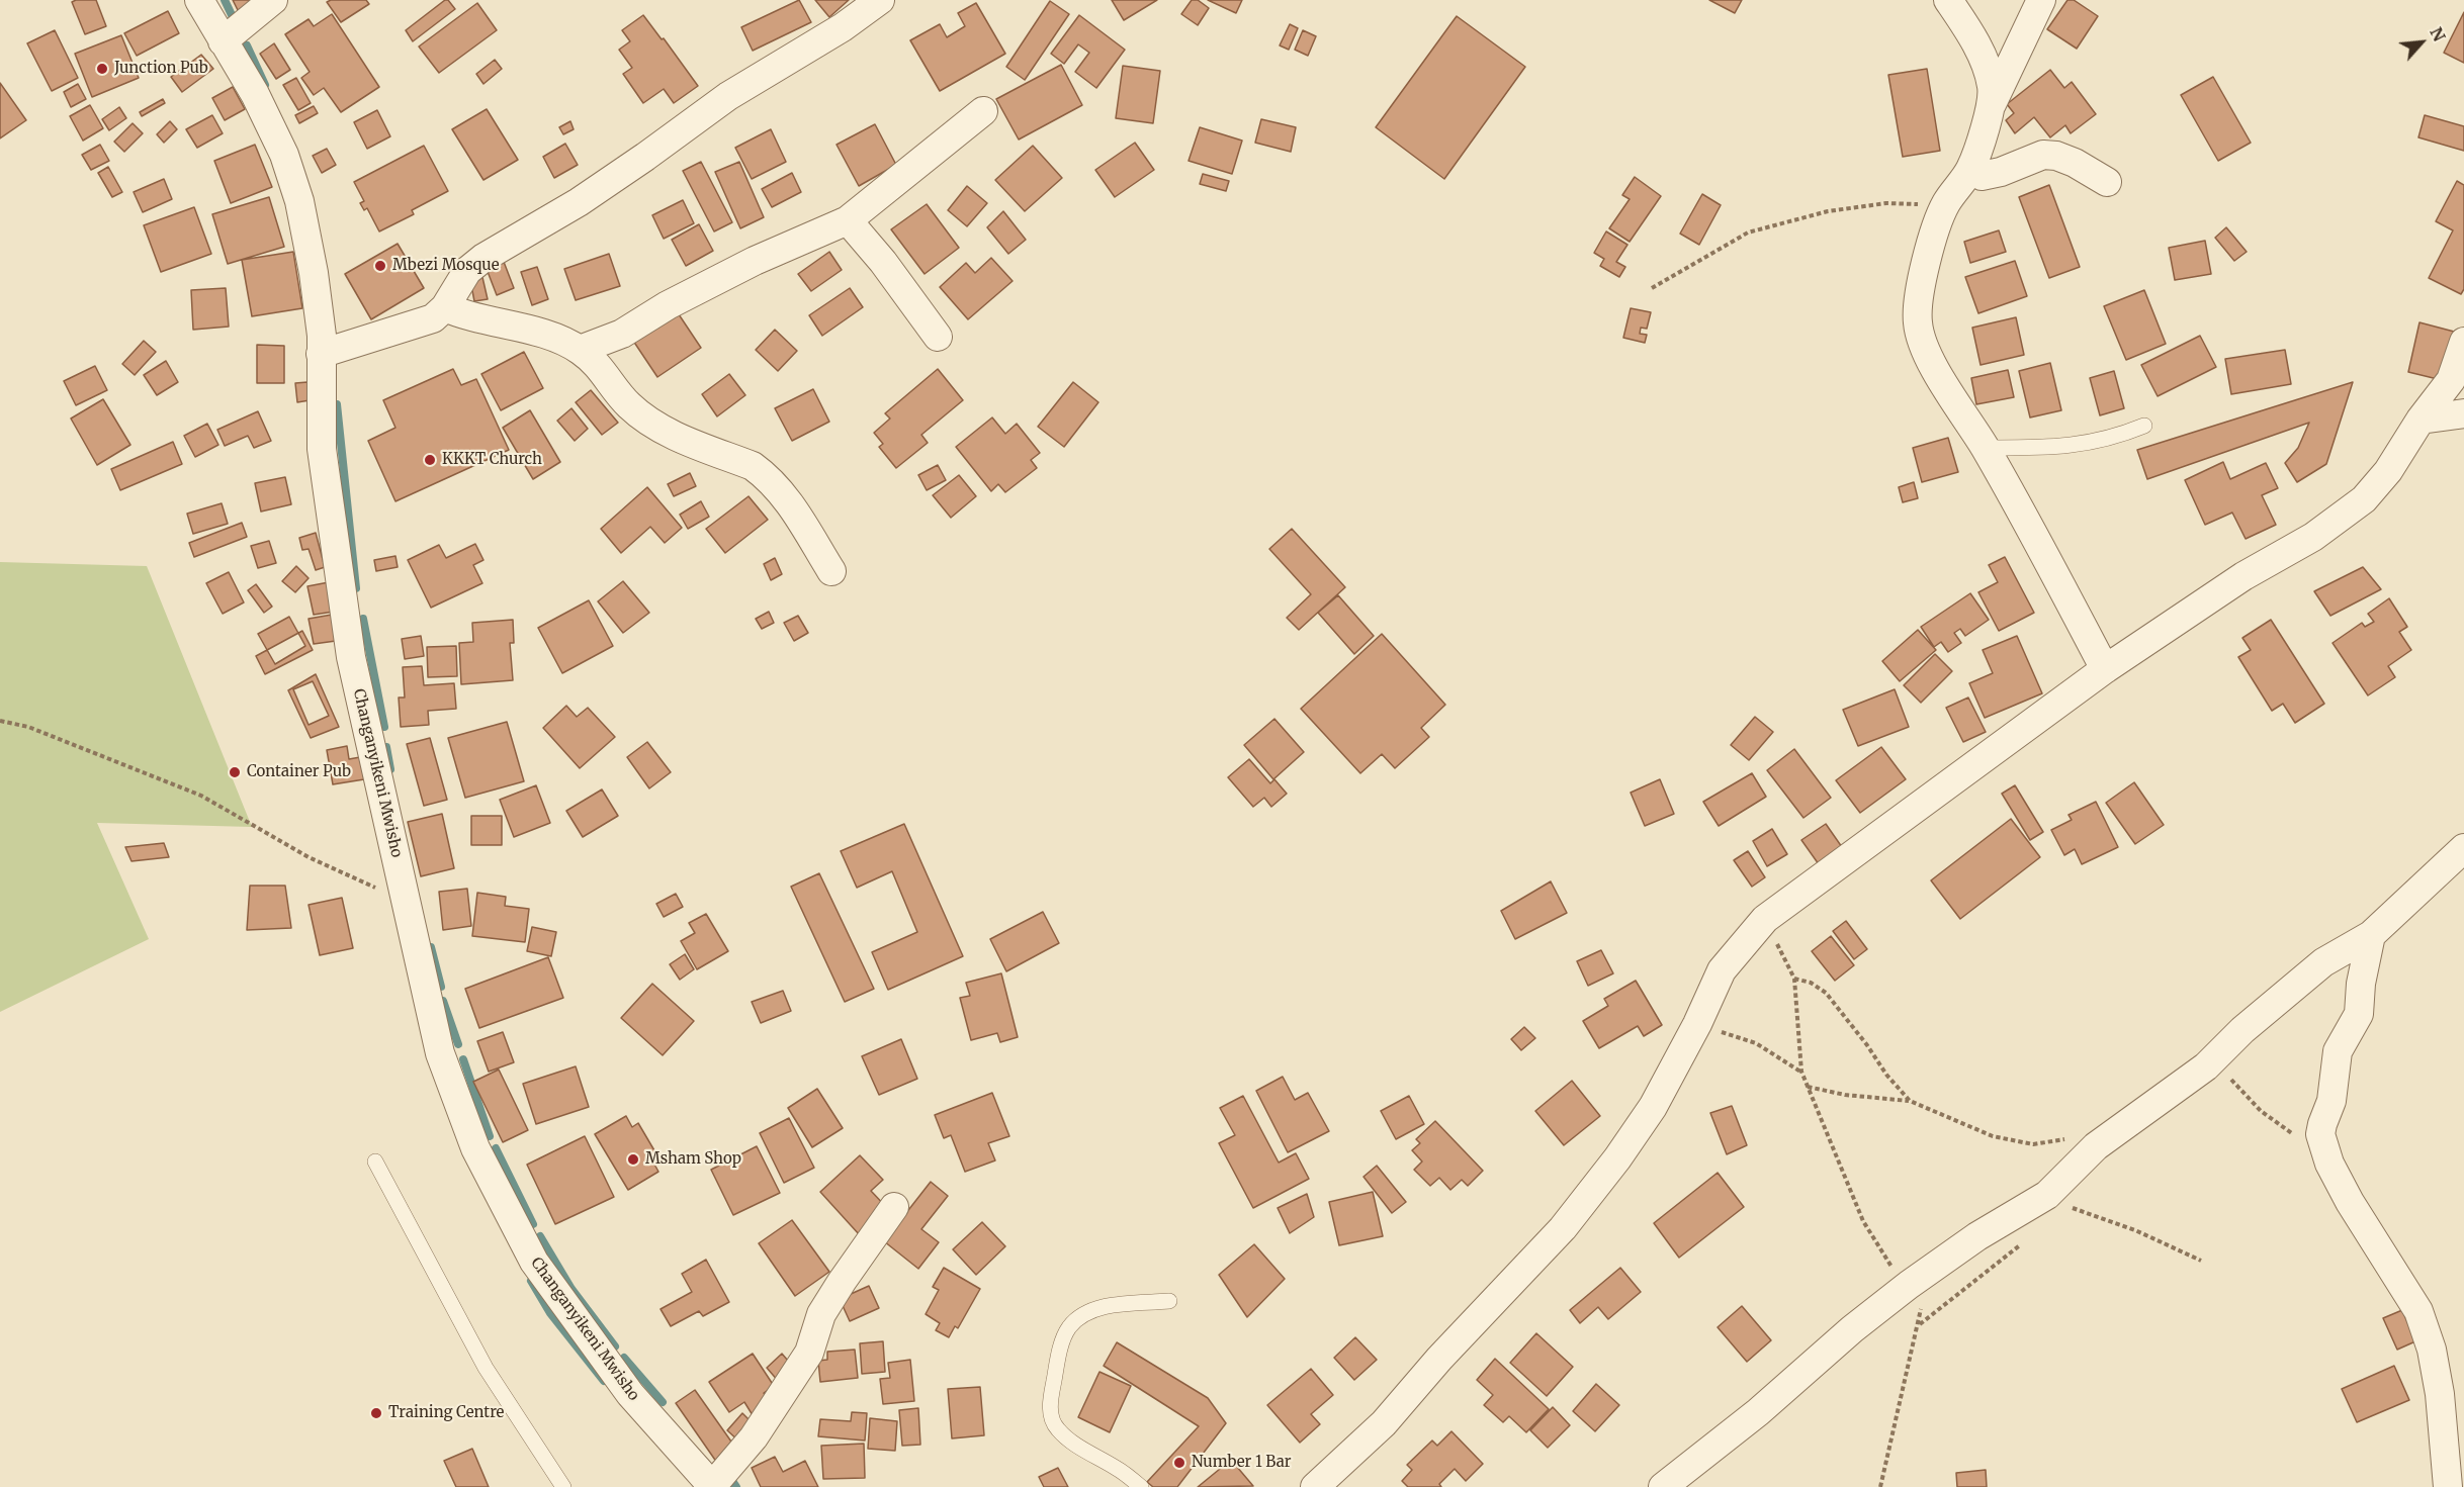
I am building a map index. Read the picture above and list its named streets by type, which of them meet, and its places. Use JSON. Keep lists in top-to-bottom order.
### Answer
{
  "streets": {
    "street": ["Changanyikeni Mwisho"]
  },
  "places": [
    "Junction Pub",
    "Mbezi Mosque",
    "KKKT Church",
    "Container Pub",
    "Msham Shop",
    "Training Centre",
    "Number 1 Bar"
  ],
  "north": "top right"
}
